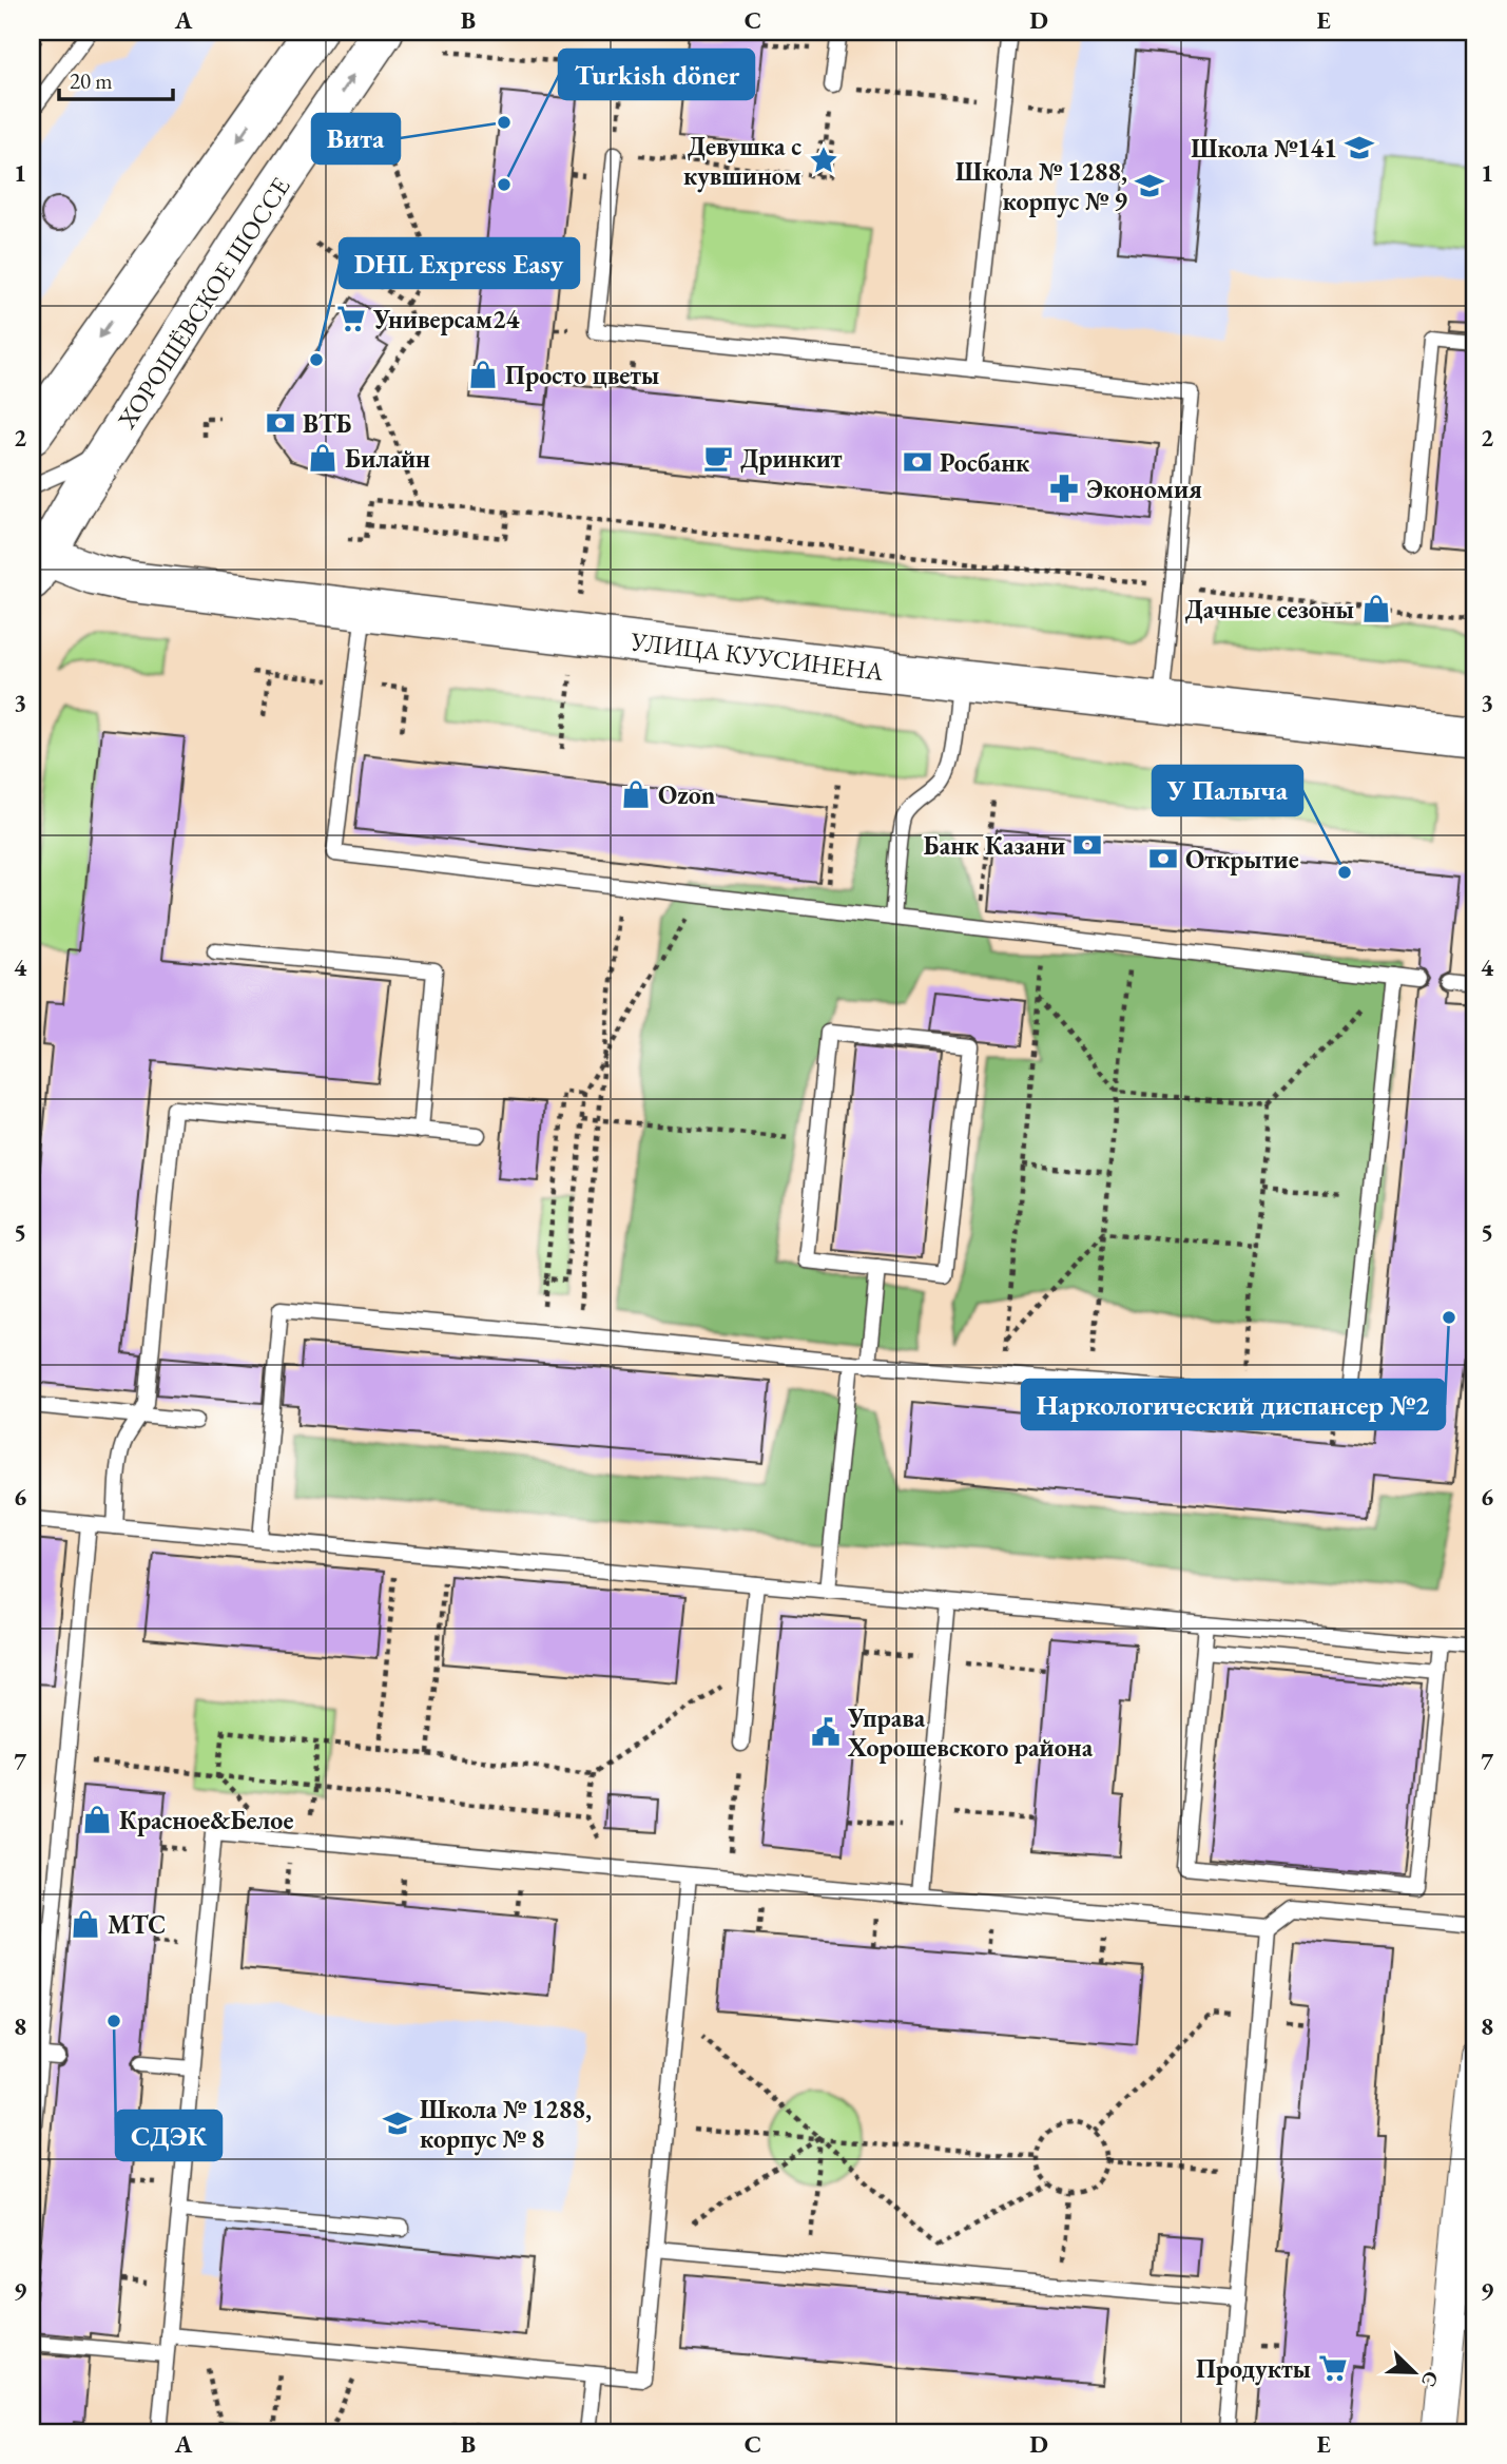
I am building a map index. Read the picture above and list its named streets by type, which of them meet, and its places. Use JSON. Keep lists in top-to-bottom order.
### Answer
{
  "streets": {
    "main road": ["ХОРОШЁВСКОЕ ШОССЕ", "УЛИЦА КУУСИНЕНА"]
  },
  "crossings": [
    ["ХОРОШЁВСКОЕ ШОССЕ", "УЛИЦА КУУСИНЕНА"]
  ],
  "places": {
    "other": [
      "Вита",
      "Turkish döner",
      "DHL Express Easy",
      "У Палыча",
      "Наркологический диспансер №2",
      "СДЭК"
    ],
    "school or university": ["Школа №141", "Школа № 1288, корпус № 9", "Школа № 1288, корпус № 8"],
    "place": ["Девушка с кувшином"],
    "supermarket": ["Универсам24", "Продукты"],
    "shop": [
      "Просто цветы",
      "Билайн",
      "Дачные сезоны",
      "Ozon",
      "Красное&Белое",
      "МТС"
    ],
    "bank": [
      "ВТБ",
      "Росбанк",
      "Банк Казани",
      "Открытие"
    ],
    "cafe": ["Дринкит"],
    "pharmacy": ["Экономия"],
    "public building": ["Управа Хорошевского района"]
  },
  "scale_bar": "20 m",
  "north": "bottom right",
  "grid": {
    "columns": [
      "A",
      "B",
      "C",
      "D",
      "E"
    ],
    "rows": [
      "1",
      "2",
      "3",
      "4",
      "5",
      "6",
      "7",
      "8",
      "9"
    ]
  }
}
